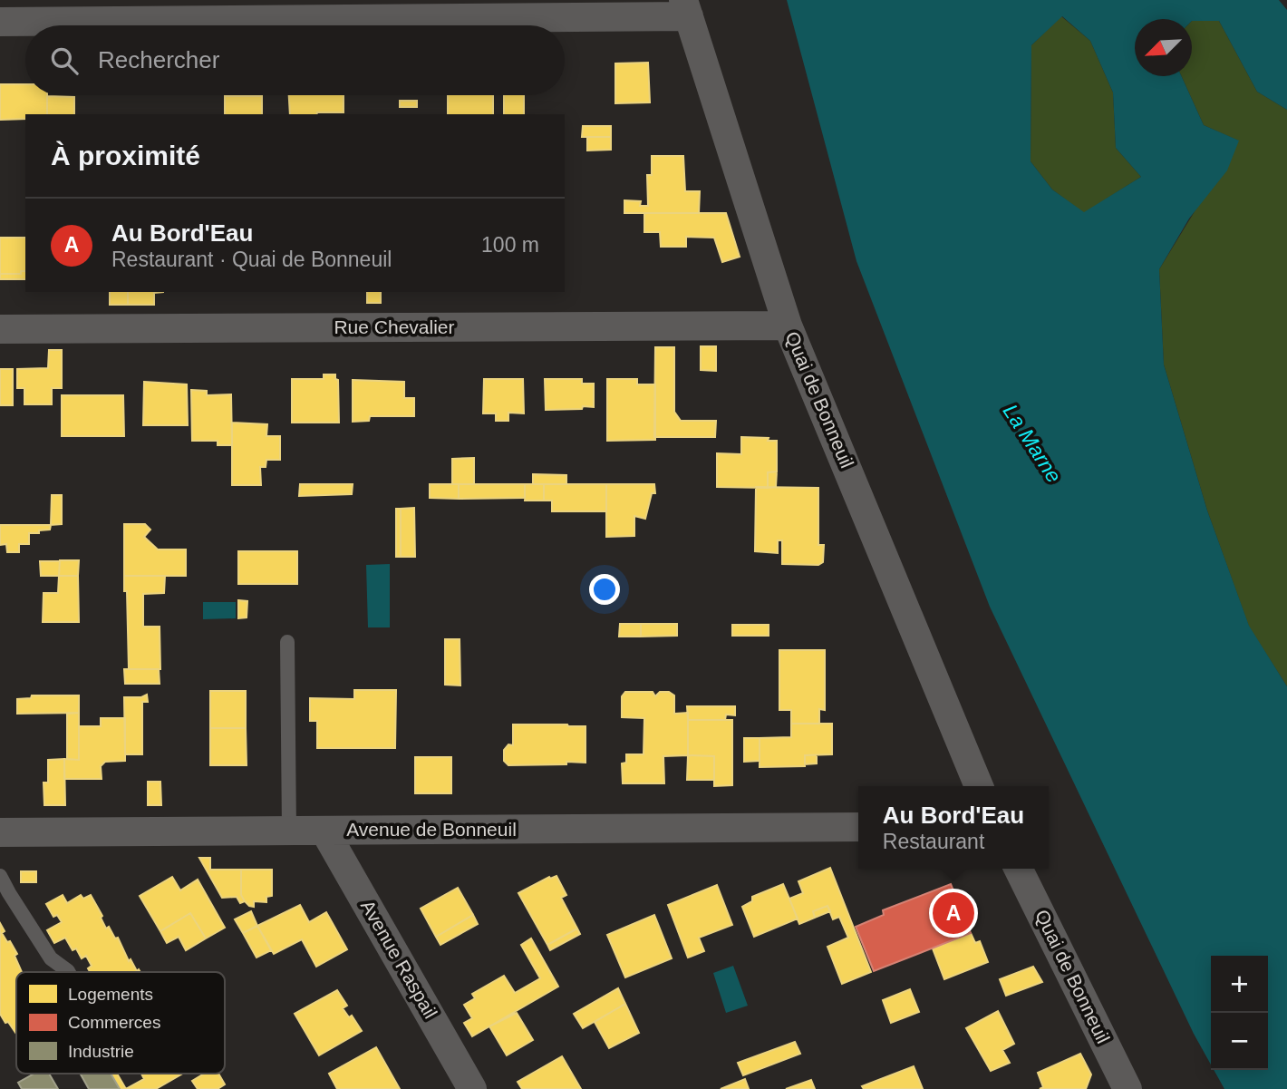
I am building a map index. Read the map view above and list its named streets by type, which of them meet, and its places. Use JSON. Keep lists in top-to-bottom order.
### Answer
{
  "streets": {
    "street": [
      "Rue Chevalier",
      "Quai de Bonneuil",
      "Avenue de Bonneuil",
      "Avenue Raspail"
    ]
  },
  "crossings": [
    ["Rue Chevalier", "Quai de Bonneuil"],
    ["Avenue de Bonneuil", "Avenue Raspail"]
  ],
  "water": ["La Marne"],
  "legend": ["Logements", "Commerces", "Industrie"],
  "north": "bottom left",
  "page": {
    "search": "Rechercher",
    "heading": "À proximité",
    "list": [
      {
        "mark": "A",
        "name": "Au Bord'Eau",
        "note": "Restaurant · Quai de Bonneuil",
        "value": "100 m"
      }
    ],
    "popup": ["Au Bord'Eau", "Restaurant"],
    "pins": "A",
    "map_buttons": ["+", "−"]
  }
}
